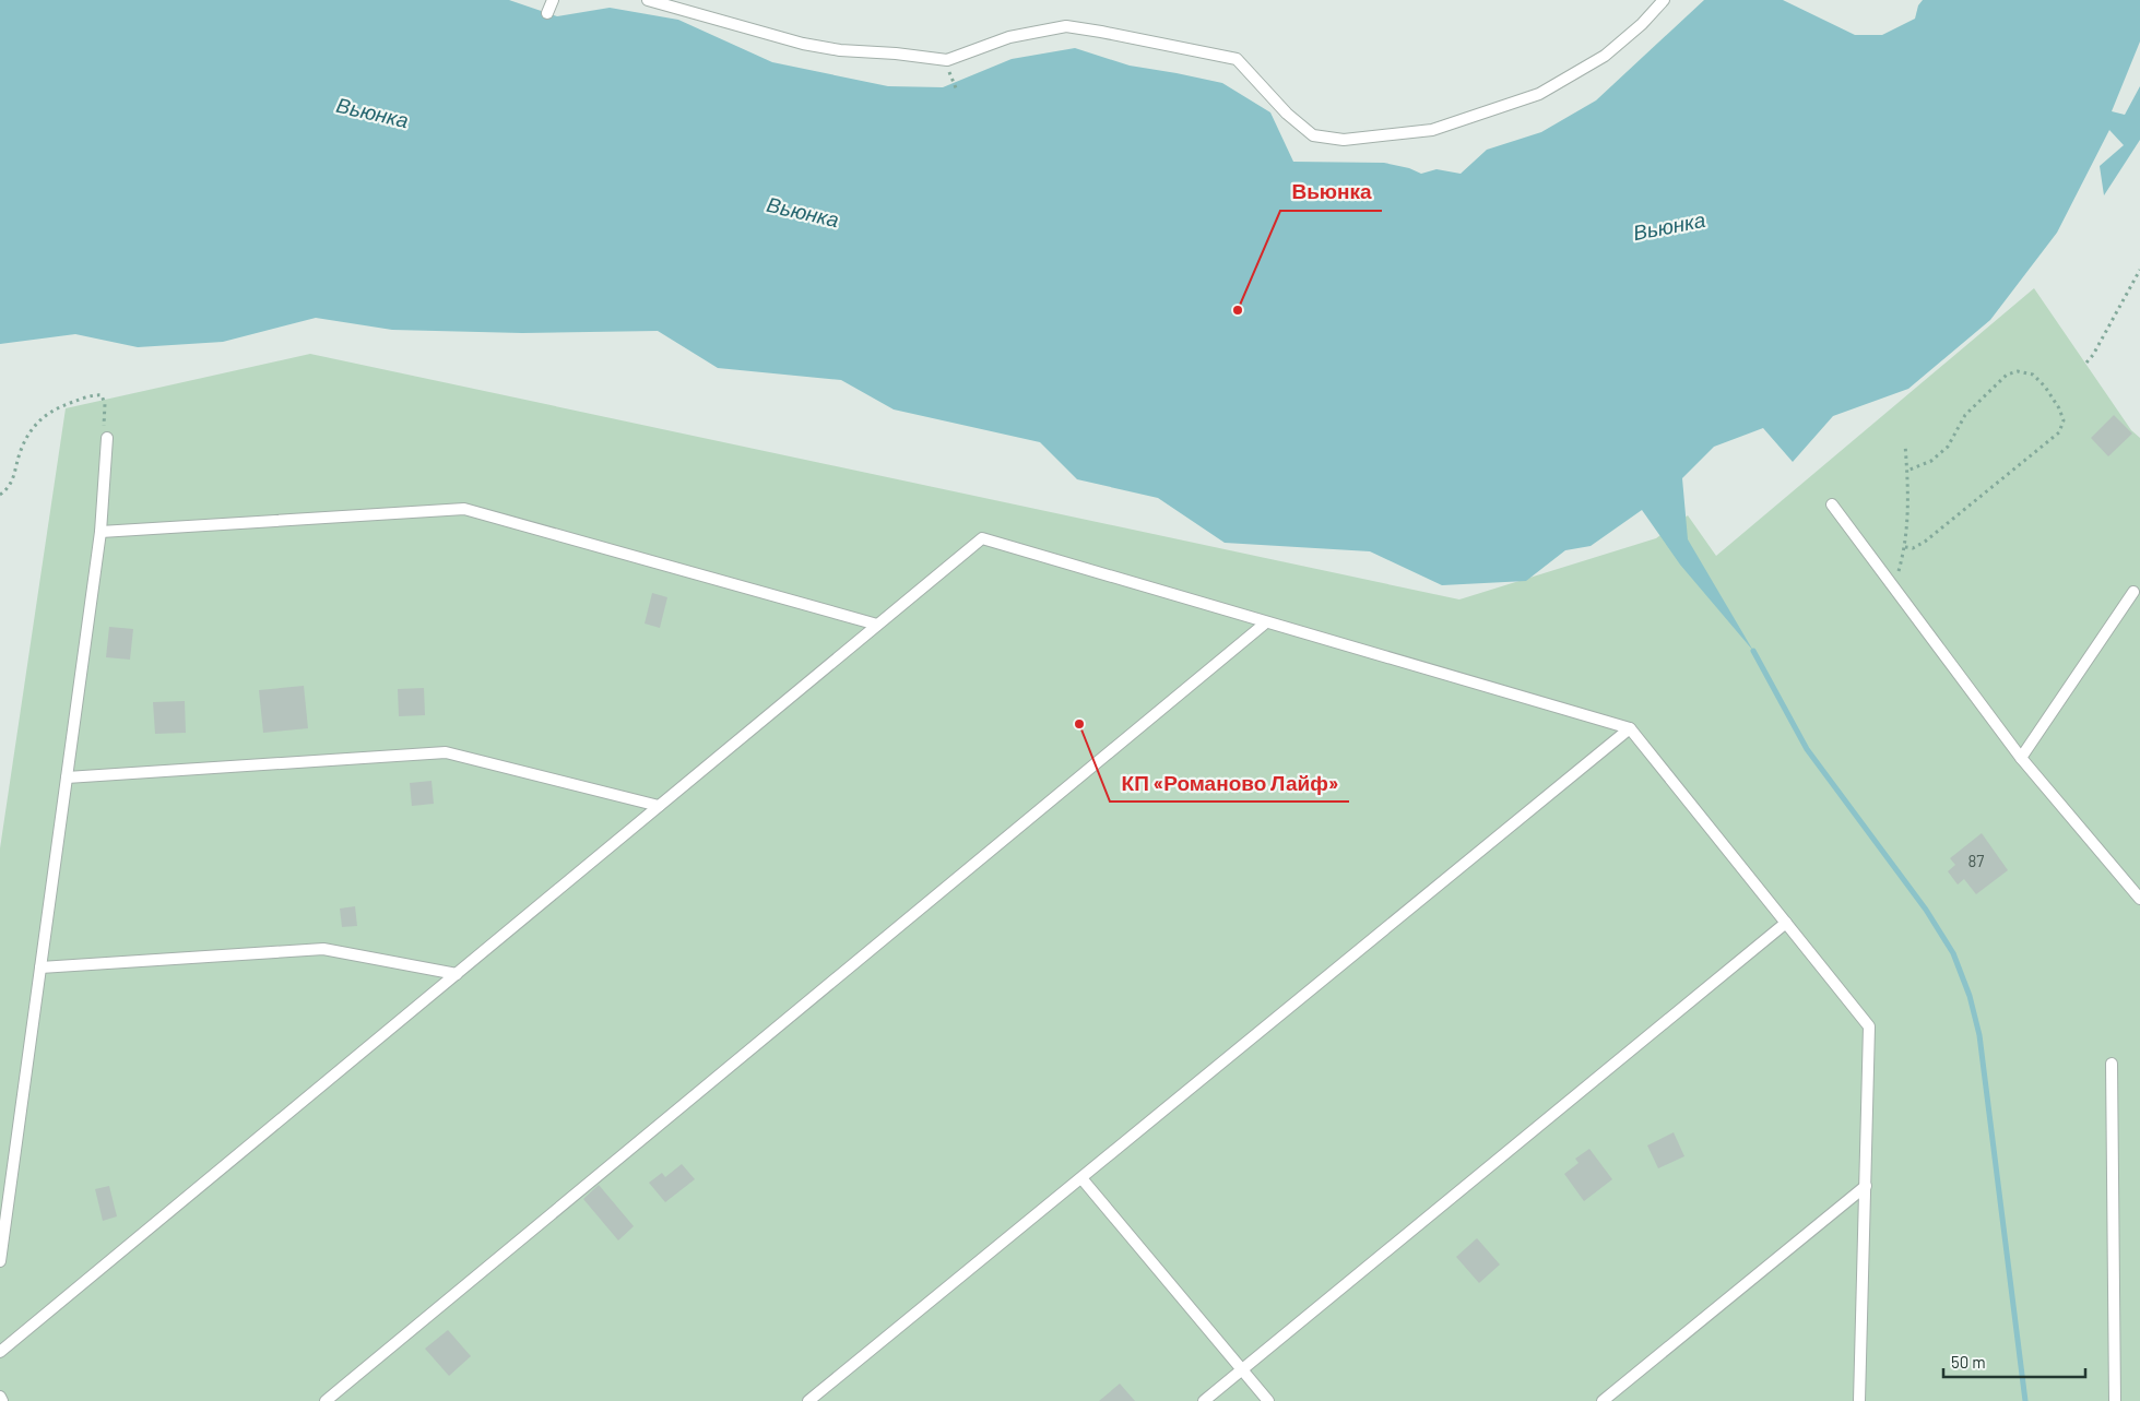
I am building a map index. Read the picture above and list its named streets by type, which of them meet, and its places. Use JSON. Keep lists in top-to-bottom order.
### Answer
{
  "water": ["Вьюнка"],
  "places": ["Вьюнка", "КП «Романово Лайф»"],
  "house_numbers": ["87"],
  "scale_bar": "50 m"
}
